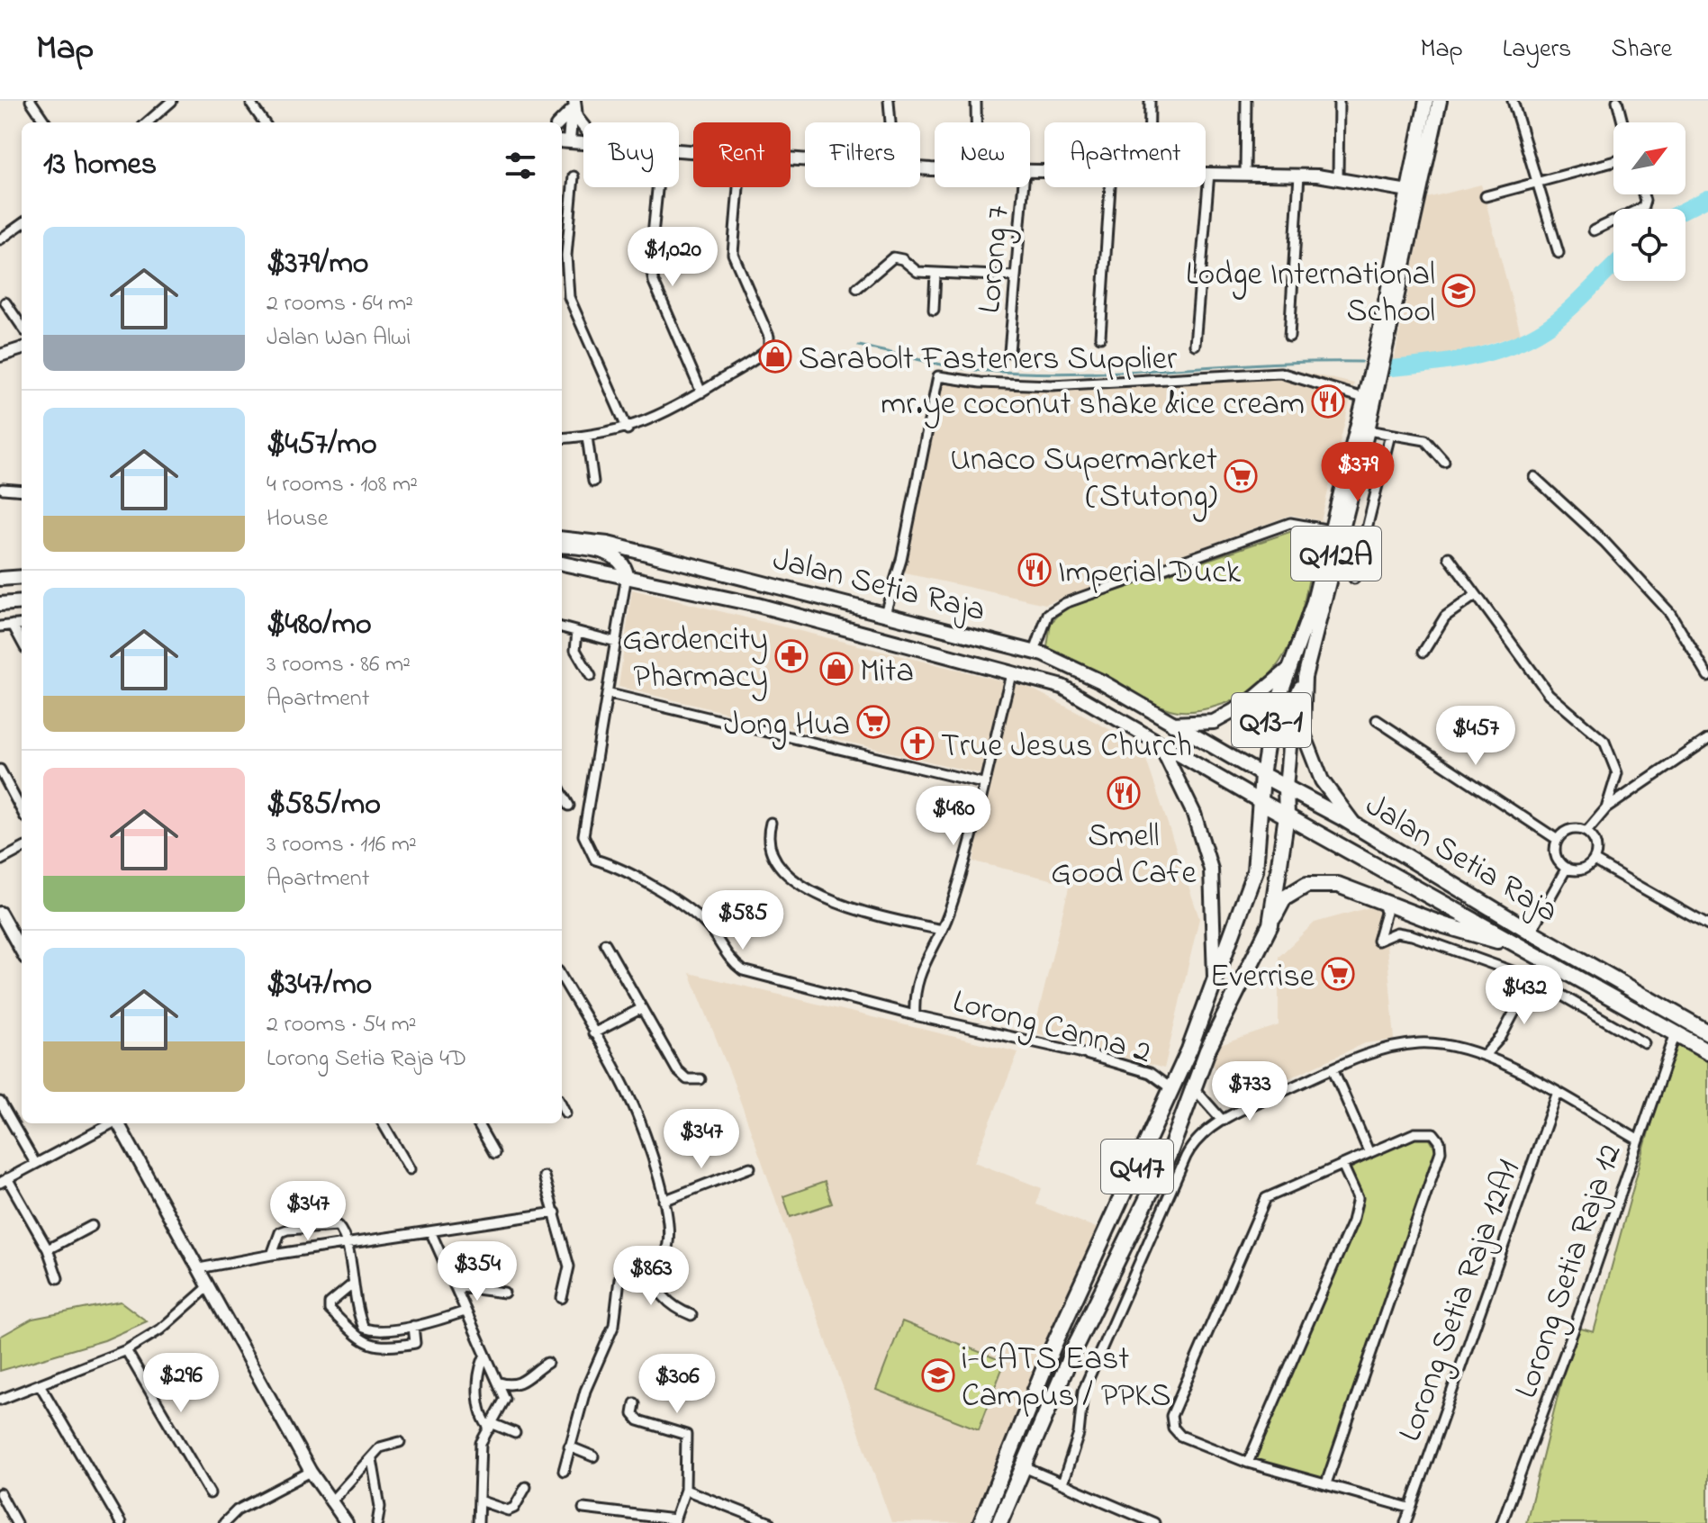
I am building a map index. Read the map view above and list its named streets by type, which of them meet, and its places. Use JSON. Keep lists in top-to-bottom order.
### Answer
{
  "streets": {
    "highway": ["Jalan Setia Raja", "Q417"],
    "main road": ["Q112A", "Q13-1"],
    "street": [
      "Lorong 7",
      "Lorong Canna 2",
      "Lorong Setia Raja 12",
      "Lorong Setia Raja 12A1"
    ]
  },
  "crossings": [
    ["Jalan Setia Raja", "Q13-1"],
    ["Jalan Setia Raja", "Lorong Canna 2"],
    ["Jalan Setia Raja", "Q417"],
    ["Jalan Setia Raja", "Lorong Setia Raja 12"],
    ["Q13-1", "Q417"],
    ["Lorong Canna 2", "Q417"]
  ],
  "places": {
    "school or university": ["Lodge International School", "i-CATS East Campus / PPKS"],
    "shop": ["Sarabolt Fasteners Supplier", "Mita"],
    "restaurant": ["mr.ye coconut shake &ice cream", "Imperial Duck", "Smell Good Cafe"],
    "supermarket": ["Unaco Supermarket (Stutong)", "Jong Hua", "Everrise"],
    "pharmacy": ["Gardencity Pharmacy"],
    "church": ["True Jesus Church"]
  },
  "north": "top right",
  "page": {
    "header": "Map",
    "nav": ["Map", "Layers", "Share"],
    "chip": [
      "Buy",
      "Rent",
      "Filters",
      "New",
      "Apartment"
    ],
    "heading": "13 homes",
    "list": [
      {
        "name": "$379/mo",
        "note": "2 rooms · 64 m² · Jalan Wan Alwi"
      },
      {
        "name": "$457/mo",
        "note": "4 rooms · 108 m² · House"
      },
      {
        "name": "$480/mo",
        "note": "3 rooms · 86 m² · Apartment"
      },
      {
        "name": "$585/mo",
        "note": "3 rooms · 116 m² · Apartment"
      },
      {
        "name": "$347/mo",
        "note": "2 rooms · 54 m² · Lorong Setia Raja 4D"
      }
    ],
    "price": [
      "$1,020",
      "$379",
      "$457",
      "$480",
      "$585",
      "$432",
      "$733",
      "$347",
      "$347",
      "$354",
      "$863",
      "$296",
      "$306"
    ]
  }
}
